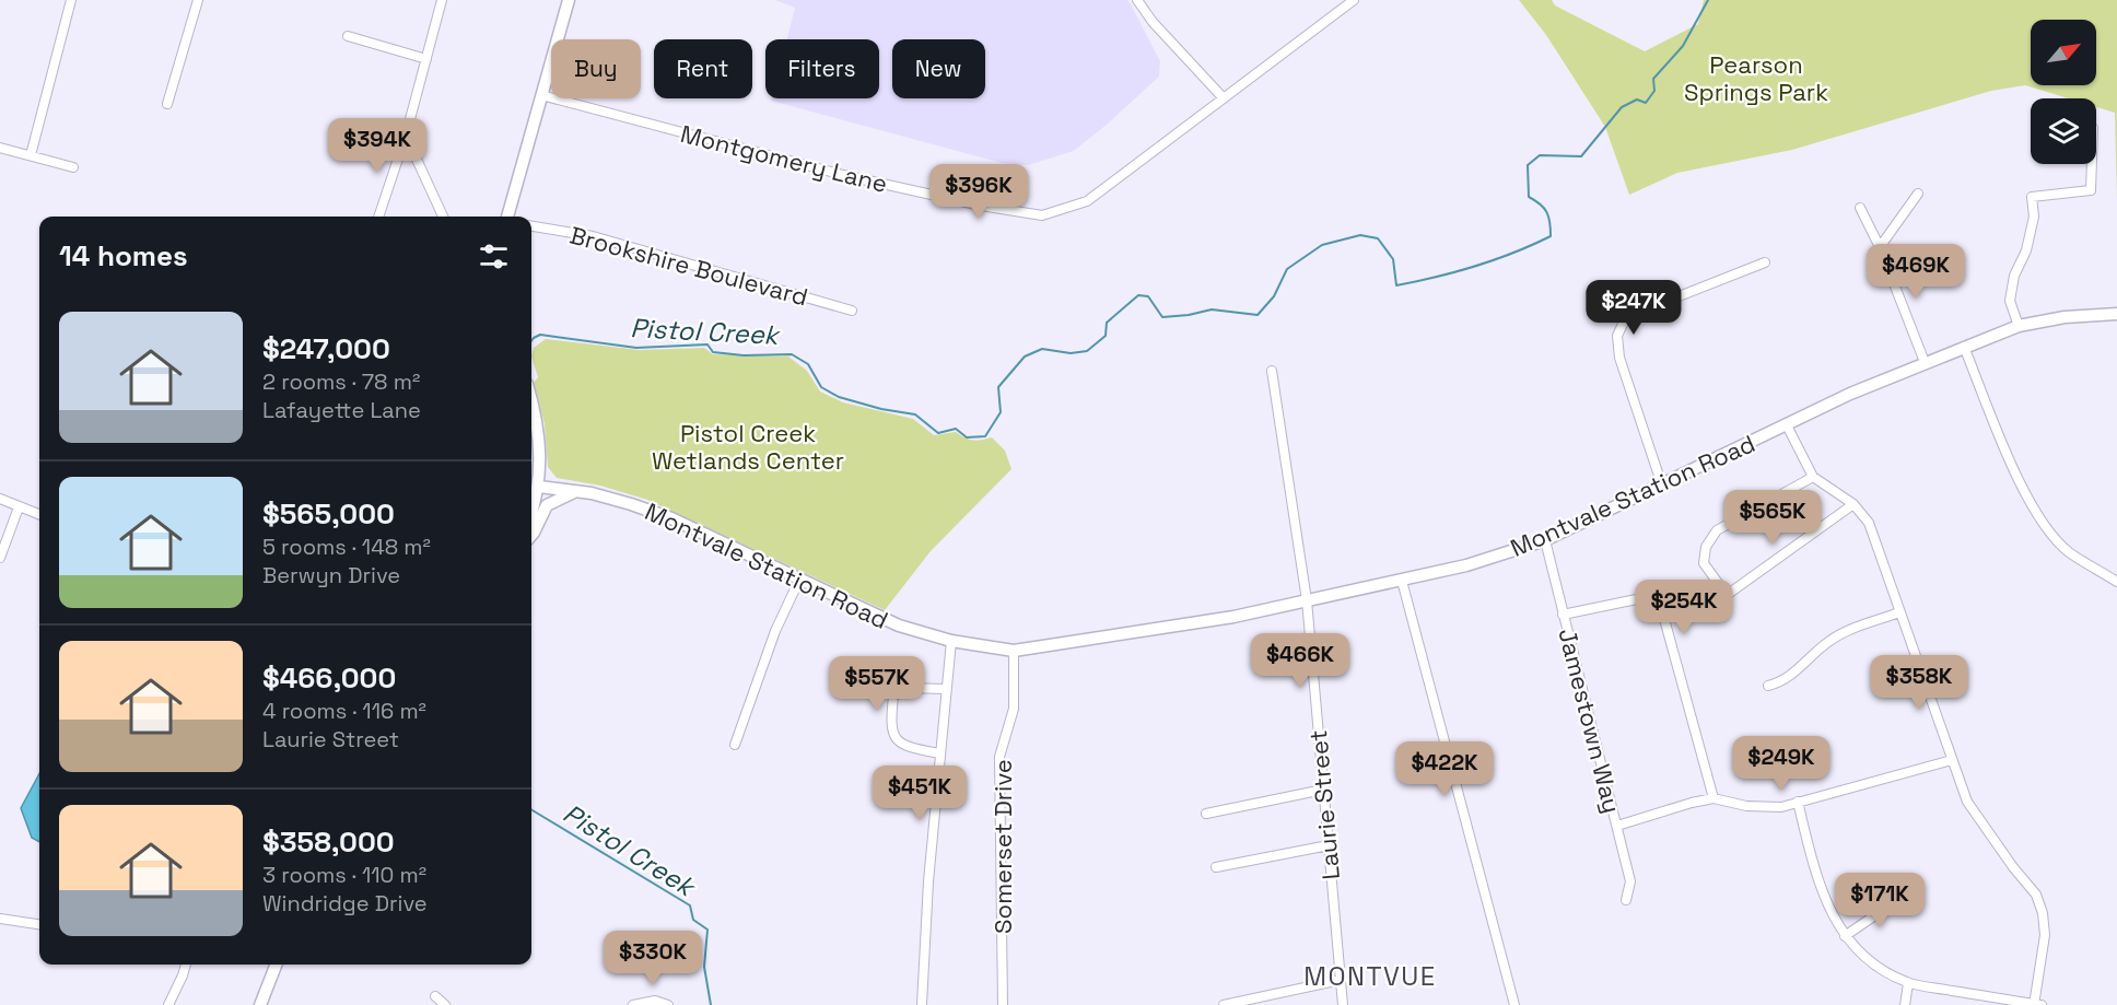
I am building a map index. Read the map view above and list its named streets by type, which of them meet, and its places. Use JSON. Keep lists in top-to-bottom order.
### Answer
{
  "streets": {
    "street": [
      "Montgomery Lane",
      "Brookshire Boulevard",
      "Montvale Station Road",
      "Jamestown Way",
      "Laurie Street",
      "Somerset Drive"
    ]
  },
  "crossings": [
    ["Montvale Station Road", "Jamestown Way"],
    ["Montvale Station Road", "Laurie Street"],
    ["Montvale Station Road", "Somerset Drive"]
  ],
  "districts": ["MONTVUE"],
  "water": ["Pistol Creek"],
  "parks": ["Pearson Springs Park", "Pistol Creek Wetlands Center"],
  "north": "top right",
  "page": {
    "chip": [
      "Buy",
      "Rent",
      "Filters",
      "New"
    ],
    "price": [
      "$394K",
      "$396K",
      "$469K",
      "$247K",
      "$565K",
      "$254K",
      "$466K",
      "$358K",
      "$557K",
      "$249K",
      "$422K",
      "$451K",
      "$171K",
      "$330K"
    ],
    "heading": "14 homes",
    "list": [
      {
        "name": "$247,000",
        "note": "2 rooms · 78 m² · Lafayette Lane"
      },
      {
        "name": "$565,000",
        "note": "5 rooms · 148 m² · Berwyn Drive"
      },
      {
        "name": "$466,000",
        "note": "4 rooms · 116 m² · Laurie Street"
      },
      {
        "name": "$358,000",
        "note": "3 rooms · 110 m² · Windridge Drive"
      }
    ]
  }
}
